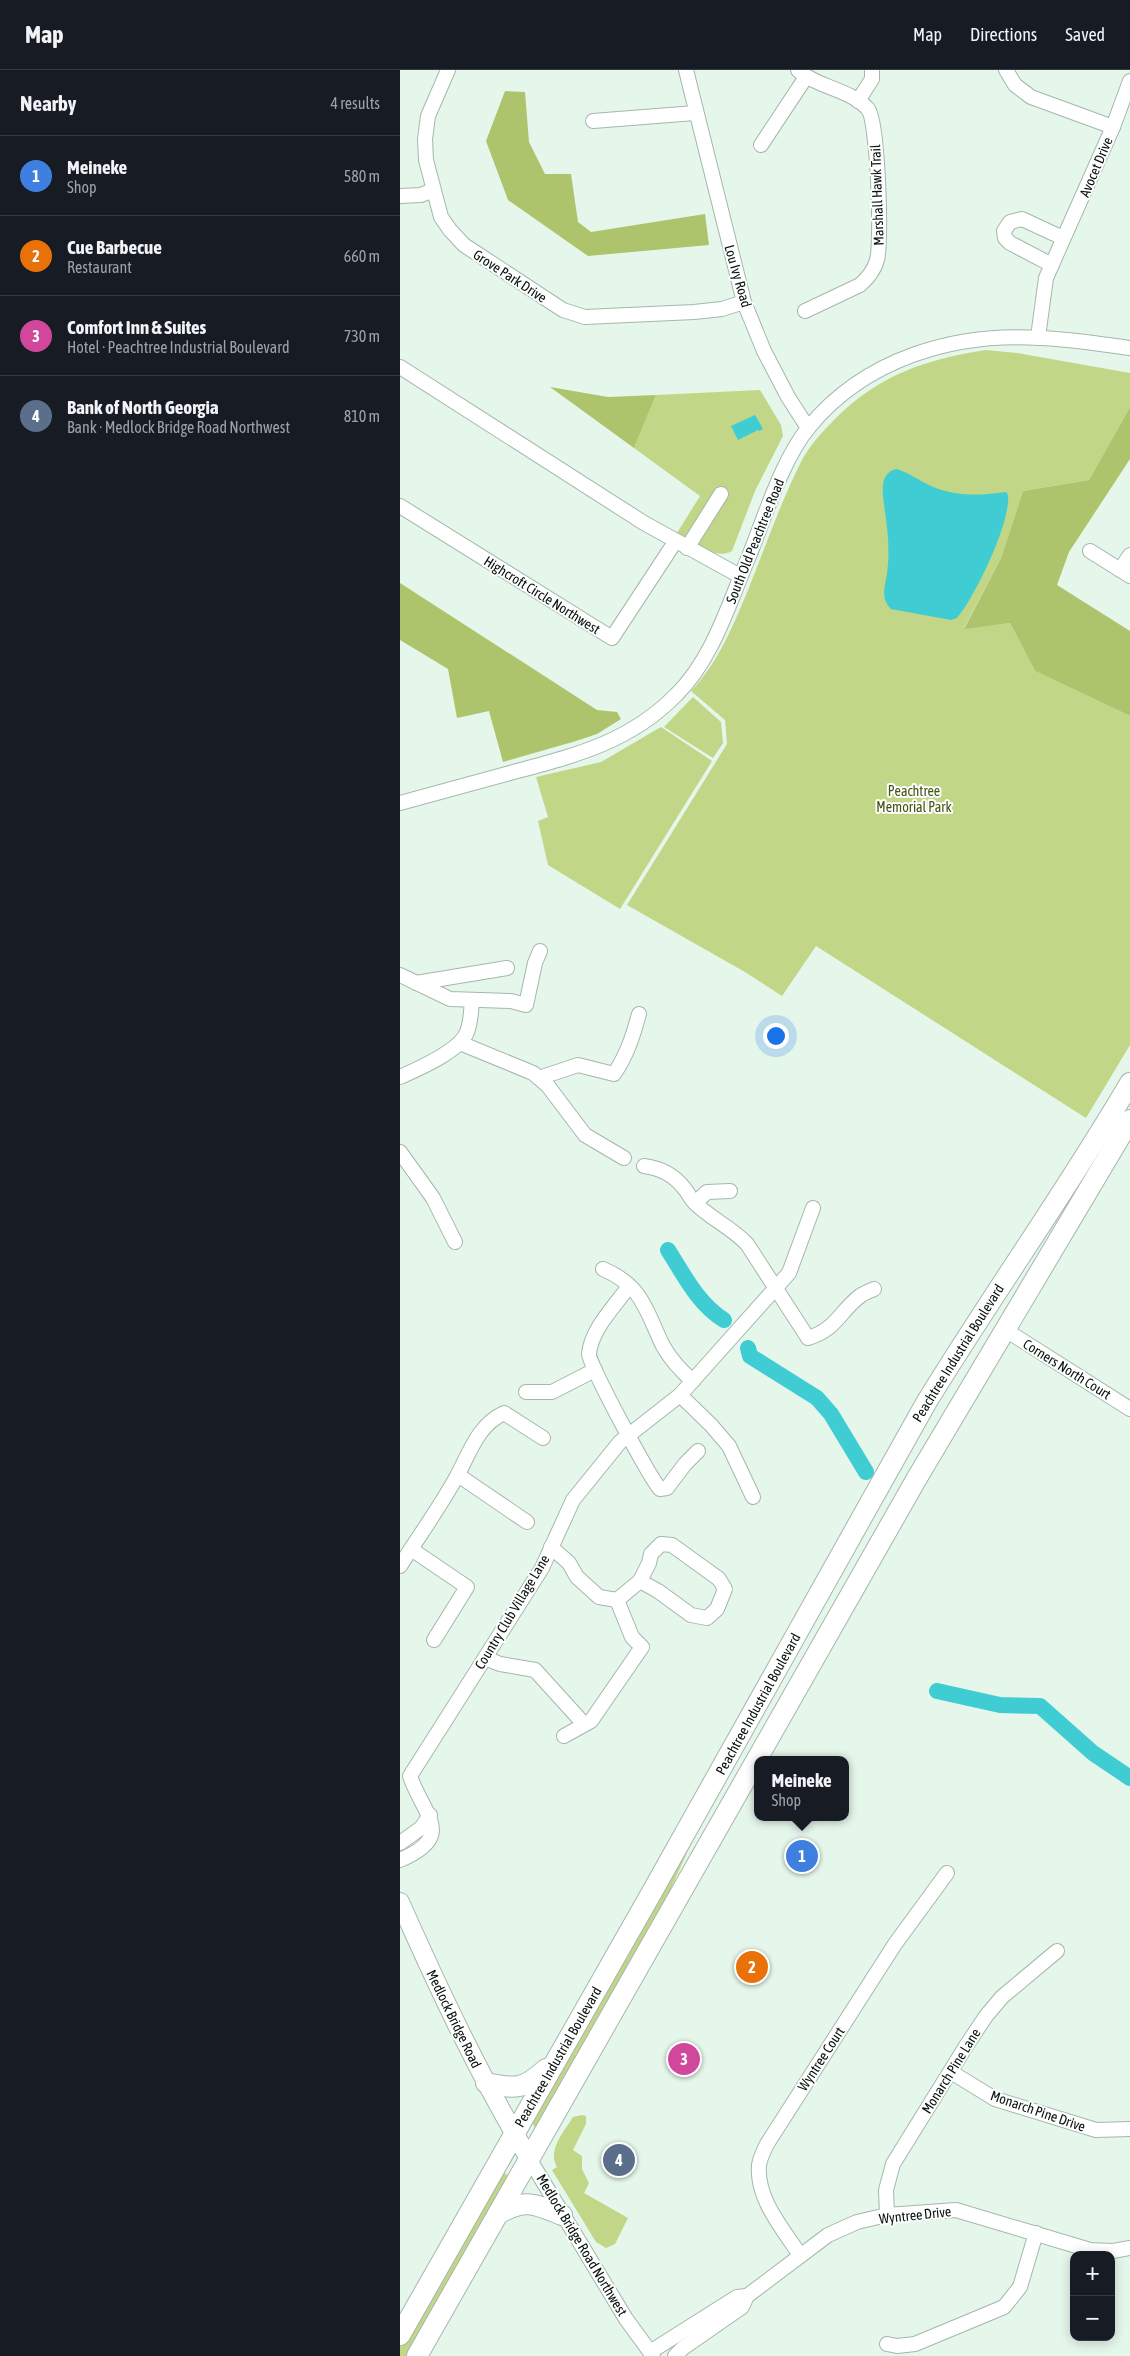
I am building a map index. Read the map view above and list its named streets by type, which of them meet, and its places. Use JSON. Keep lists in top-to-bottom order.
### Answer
{
  "streets": {
    "highway": ["Peachtree Industrial Boulevard"],
    "main road": ["Medlock Bridge Road", "Medlock Bridge Road Northwest"],
    "street": [
      "Avocet Drive",
      "Marshall Hawk Trail",
      "Grove Park Drive",
      "Lou Ivy Road",
      "South Old Peachtree Road",
      "Highcroft Circle Northwest",
      "Corners North Court",
      "Country Club Village Lane",
      "Wyntree Court",
      "Monarch Pine Lane",
      "Monarch Pine Drive",
      "Wyntree Drive"
    ]
  },
  "crossings": [
    ["Avocet Drive", "South Old Peachtree Road"],
    ["Grove Park Drive", "Lou Ivy Road"],
    ["Lou Ivy Road", "South Old Peachtree Road"],
    ["Peachtree Industrial Boulevard", "Corners North Court"],
    ["Peachtree Industrial Boulevard", "Medlock Bridge Road"],
    ["Peachtree Industrial Boulevard", "Medlock Bridge Road Northwest"],
    ["Medlock Bridge Road", "Medlock Bridge Road Northwest"],
    ["Wyntree Court", "Wyntree Drive"],
    ["Monarch Pine Lane", "Monarch Pine Drive"],
    ["Monarch Pine Lane", "Wyntree Drive"],
    ["Wyntree Drive", "Medlock Bridge Road Northwest"]
  ],
  "parks": ["Peachtree Memorial Park"],
  "page": {
    "header": "Map",
    "nav": ["Map", "Directions", "Saved"],
    "heading": ["Nearby", "4 results"],
    "list": [
      {
        "mark": "1",
        "name": "Meineke",
        "note": "Shop",
        "value": "580 m"
      },
      {
        "mark": "2",
        "name": "Cue Barbecue",
        "note": "Restaurant",
        "value": "660 m"
      },
      {
        "mark": "3",
        "name": "Comfort Inn & Suites",
        "note": "Hotel · Peachtree Industrial Boulevard",
        "value": "730 m"
      },
      {
        "mark": "4",
        "name": "Bank of North Georgia",
        "note": "Bank · Medlock Bridge Road Northwest",
        "value": "810 m"
      }
    ],
    "popup": ["Meineke", "Shop"],
    "pins": [
      "1",
      "2",
      "3",
      "4"
    ],
    "map_buttons": ["+", "−"]
  }
}
